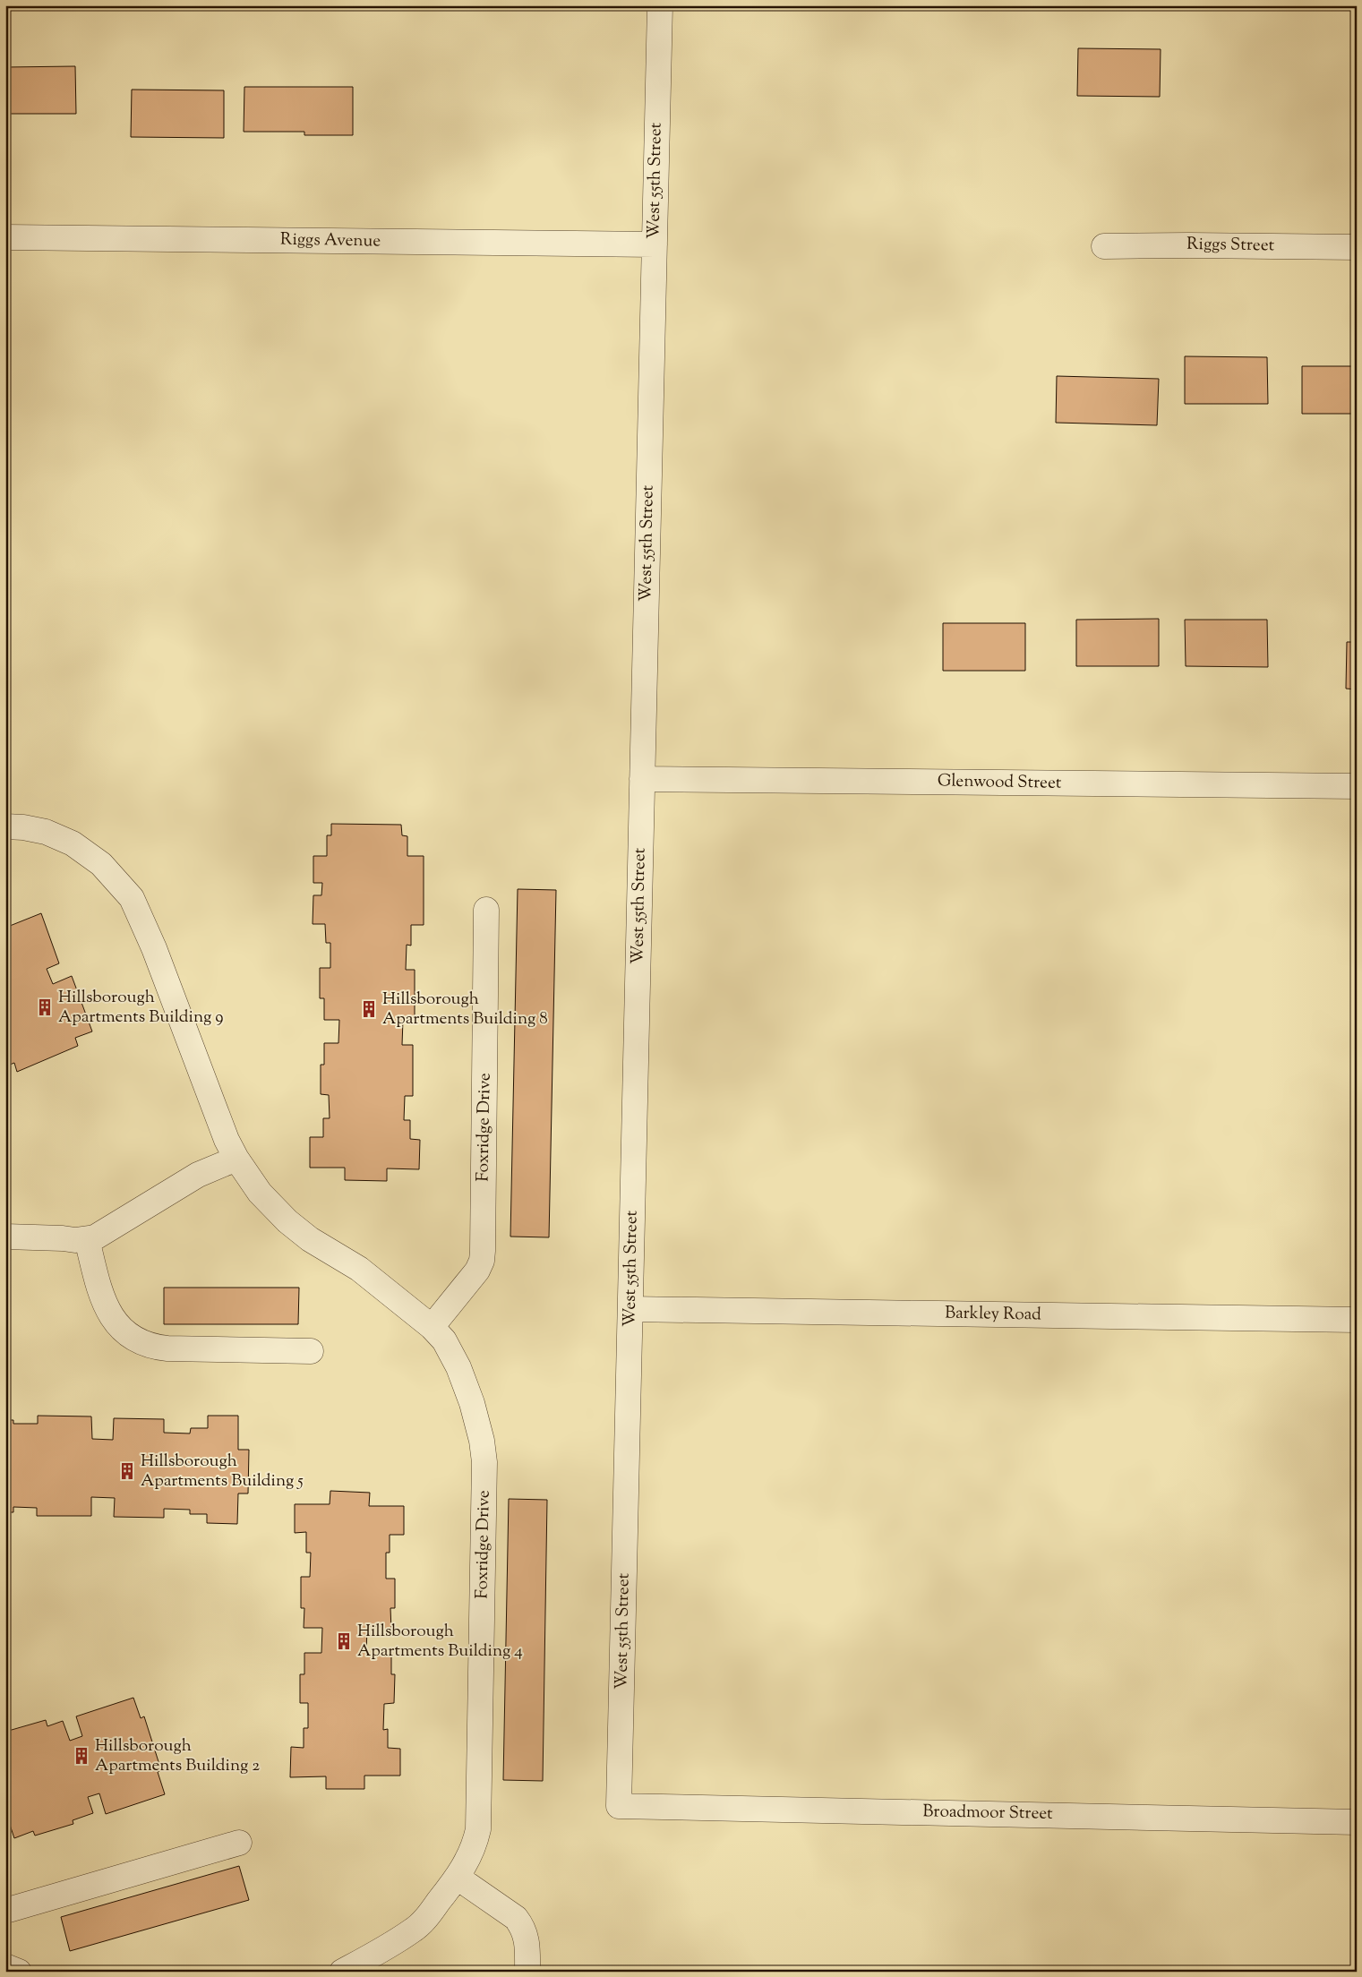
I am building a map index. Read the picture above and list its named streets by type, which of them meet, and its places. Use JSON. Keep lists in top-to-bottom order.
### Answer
{
  "streets": {
    "street": [
      "West 55th Street",
      "Riggs Avenue",
      "Riggs Street",
      "Glenwood Street",
      "Foxridge Drive",
      "Barkley Road",
      "Broadmoor Street"
    ]
  },
  "crossings": [
    ["West 55th Street", "Riggs Avenue"],
    ["West 55th Street", "Glenwood Street"],
    ["West 55th Street", "Barkley Road"],
    ["West 55th Street", "Broadmoor Street"]
  ],
  "places": {
    "building": [
      "Hillsborough Apartments Building 9",
      "Hillsborough Apartments Building 8",
      "Hillsborough Apartments Building 5",
      "Hillsborough Apartments Building 4",
      "Hillsborough Apartments Building 2"
    ]
  }
}
